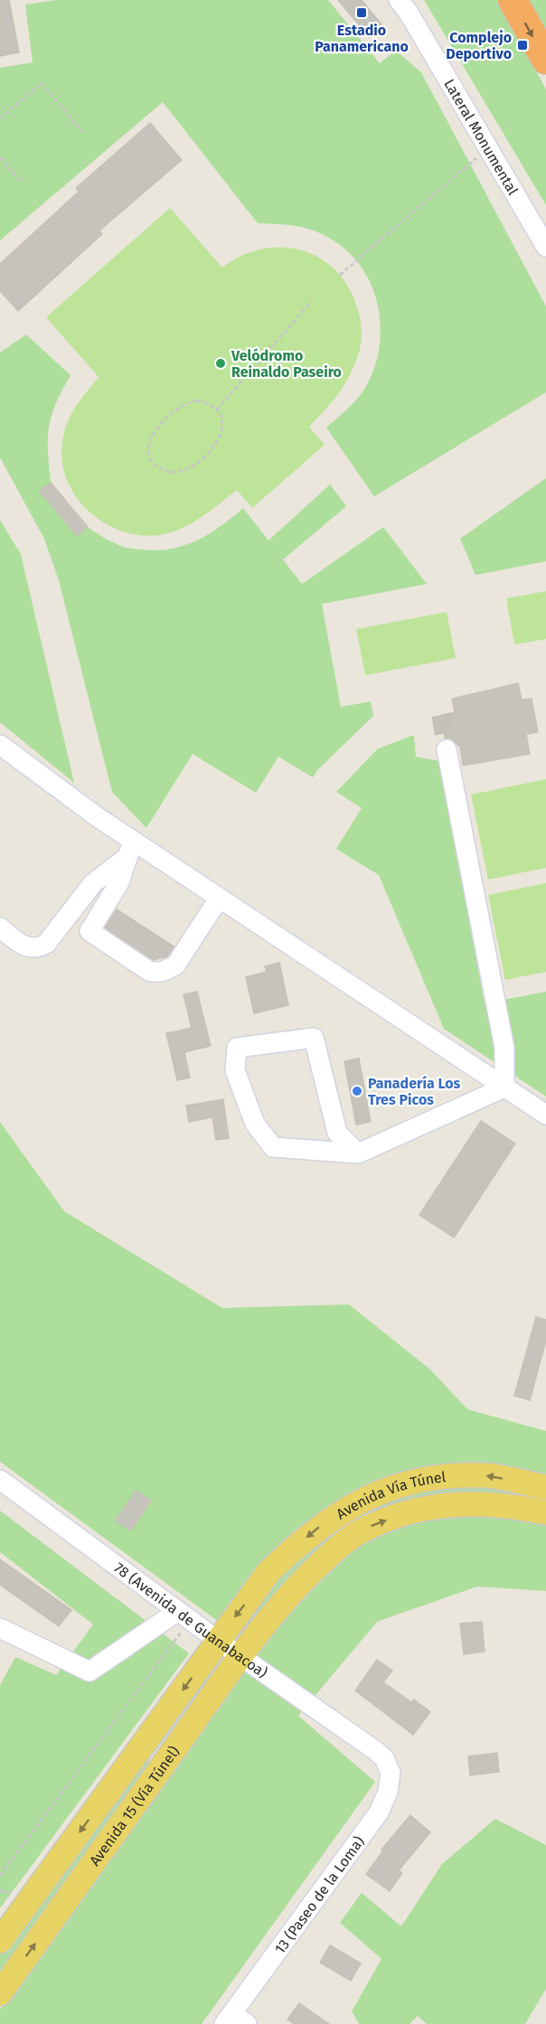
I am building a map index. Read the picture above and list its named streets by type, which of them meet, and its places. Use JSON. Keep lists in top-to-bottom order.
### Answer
{
  "streets": {
    "main road": ["Avenida Vía Túnel", "Avenida 15 (Vía Túnel)"],
    "street": ["Lateral Monumental", "78 (Avenida de Guanabacoa)", "13 (Paseo de la Loma)"]
  },
  "crossings": [
    ["Avenida Vía Túnel", "Avenida 15 (Vía Túnel)"],
    ["78 (Avenida de Guanabacoa)", "Avenida 15 (Vía Túnel)"],
    ["78 (Avenida de Guanabacoa)", "13 (Paseo de la Loma)"]
  ],
  "places": {
    "transit": ["Estadio Panamericano", "Complejo Deportivo"],
    "other": ["Velódromo Reinaldo Paseiro", "Panadería Los Tres Picos"]
  }
}
